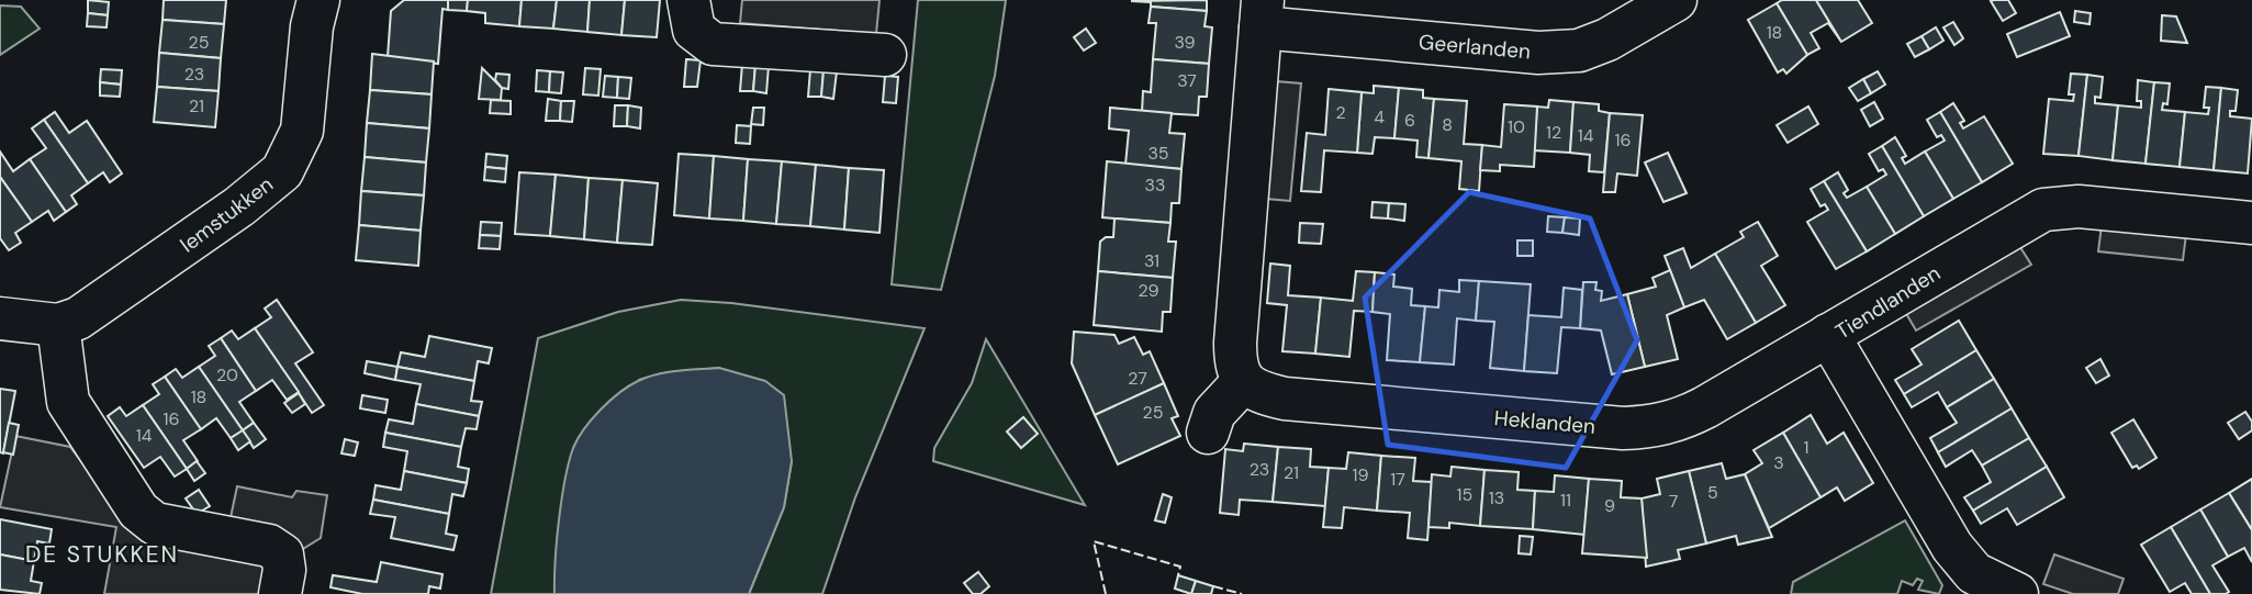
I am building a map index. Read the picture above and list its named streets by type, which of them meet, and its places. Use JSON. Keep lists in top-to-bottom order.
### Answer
{
  "streets": {
    "street": [
      "Geerlanden",
      "Iemstukken",
      "Tiendlanden",
      "Heklanden"
    ]
  },
  "crossings": [
    ["Tiendlanden", "Heklanden"]
  ],
  "districts": ["DE STUKKEN"],
  "house_numbers": [
    "18",
    "25",
    "39",
    "23",
    "37",
    "21",
    "2",
    "4",
    "6",
    "8",
    "10",
    "12",
    "14",
    "16",
    "35",
    "33",
    "31",
    "29",
    "20",
    "27",
    "18",
    "25",
    "16",
    "14",
    "1",
    "3",
    "23",
    "21",
    "19",
    "17",
    "5",
    "15",
    "13",
    "11",
    "7",
    "9"
  ]
}
